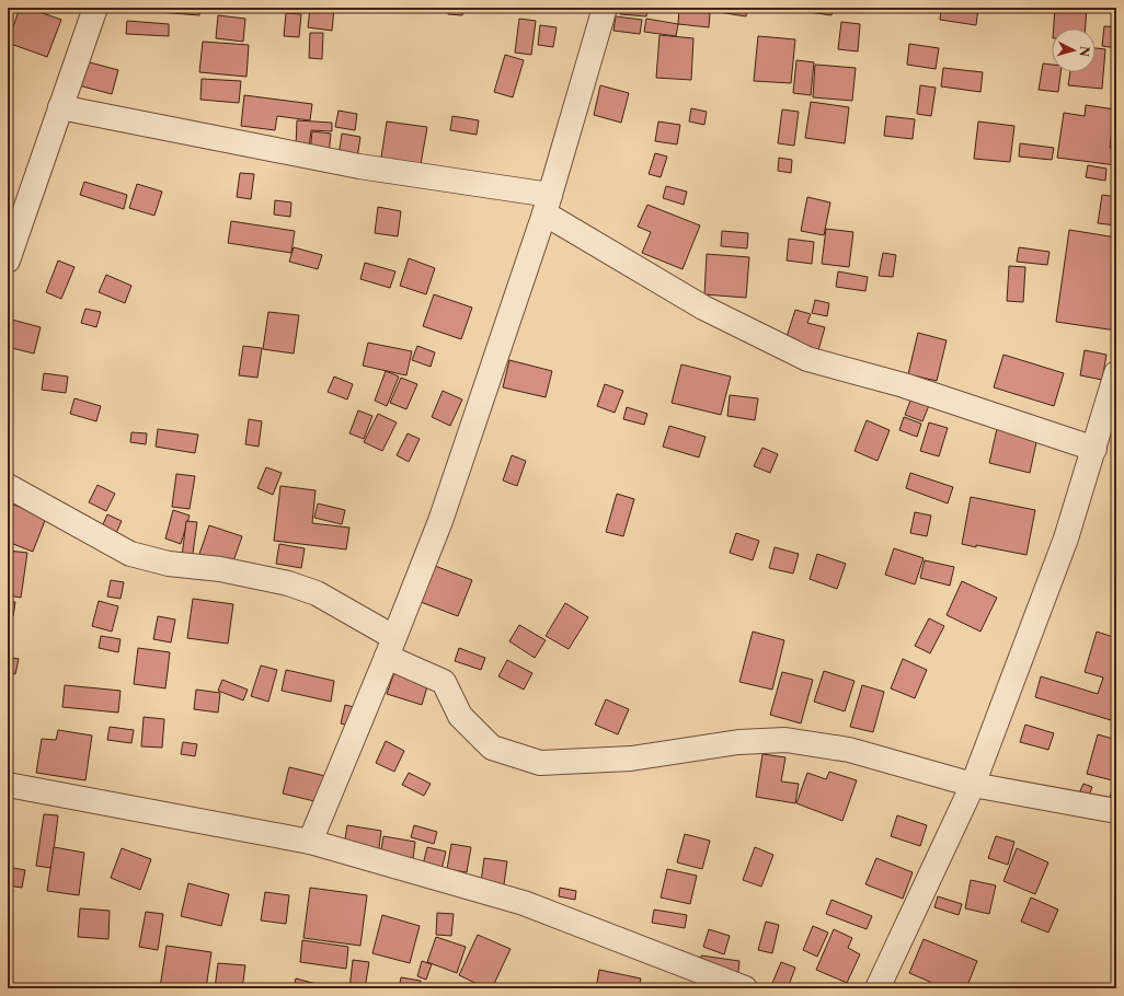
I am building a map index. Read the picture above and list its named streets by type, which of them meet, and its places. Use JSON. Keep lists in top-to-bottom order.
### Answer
{
  "north": "right"
}
